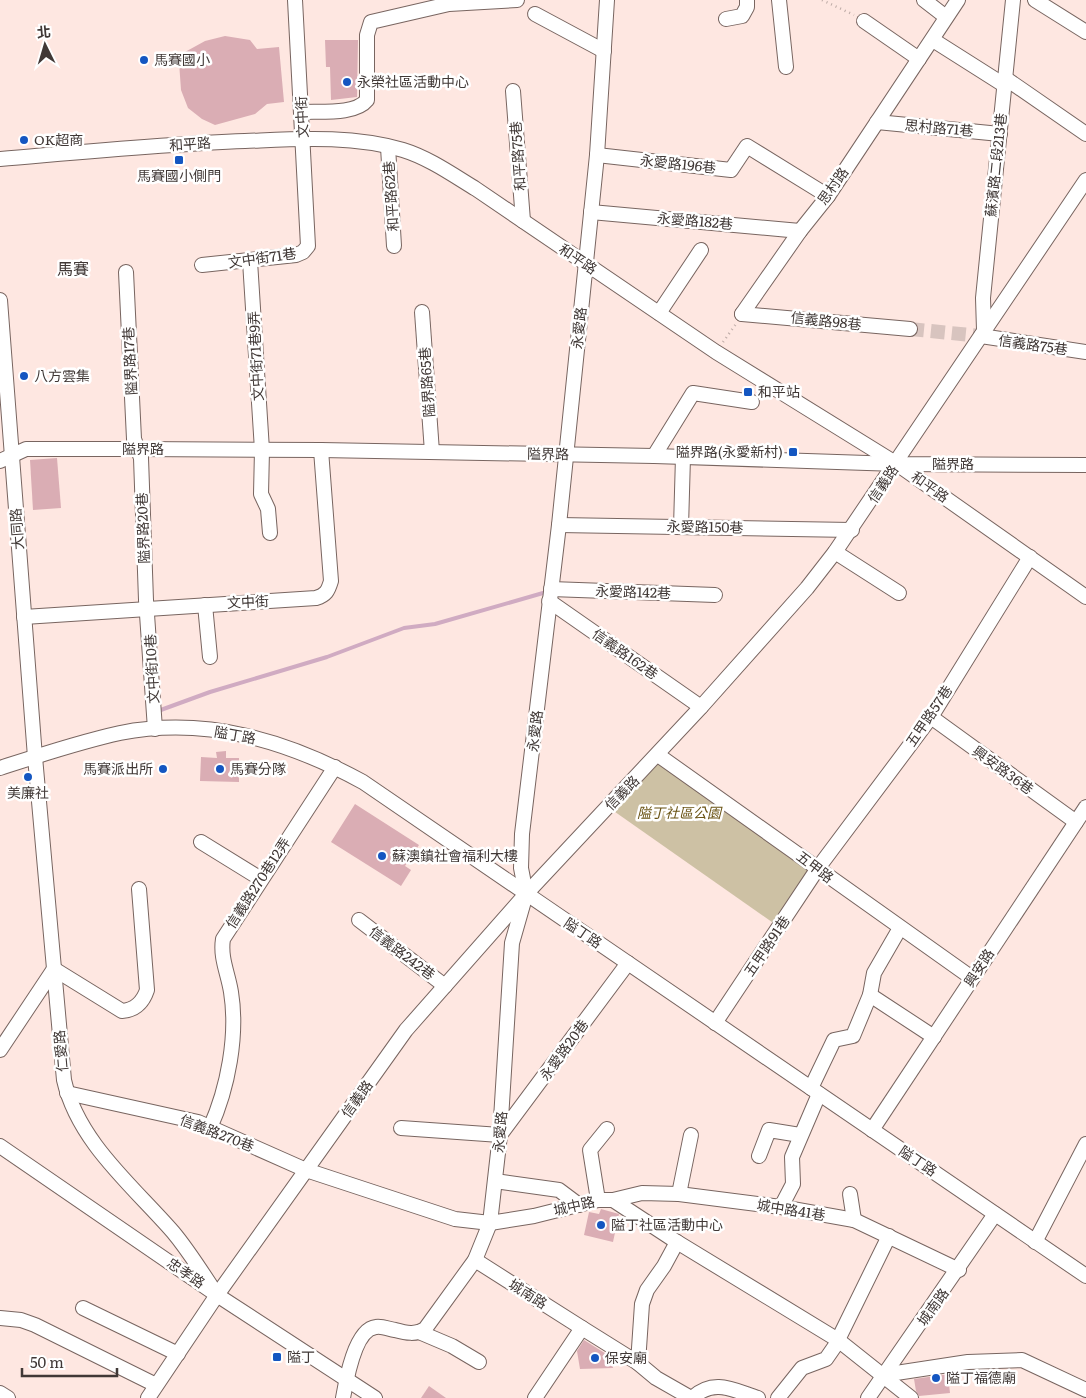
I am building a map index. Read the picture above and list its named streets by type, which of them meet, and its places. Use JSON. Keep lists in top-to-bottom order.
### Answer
{
  "streets": {
    "street": [
      "文中街",
      "思村路71巷",
      "和平路",
      "和平路75巷",
      "永愛路196巷",
      "蘇濱路二段213巷",
      "思村路",
      "和平路62巷",
      "永愛路182巷",
      "文中街71巷",
      "信義路98巷",
      "永愛路",
      "信義路75巷",
      "文中街71巷9弄",
      "隘界路17巷",
      "隘界路65巷",
      "隘界路",
      "信義路",
      "永愛路150巷",
      "隘界路20巷",
      "大同路",
      "永愛路142巷",
      "信義路162巷",
      "文中街10巷",
      "五甲路57巷",
      "隘丁路",
      "興安路36巷",
      "五甲路",
      "信義路270巷12弄",
      "五甲路91巷",
      "信義路242巷",
      "興安路",
      "永愛路20巷",
      "仁愛路",
      "信義路270巷",
      "城中路",
      "城中路41巷",
      "忠孝路",
      "城南路"
    ]
  },
  "crossings": [
    ["文中街", "和平路"],
    ["文中街", "文中街71巷"],
    ["文中街", "隘界路"],
    ["文中街", "隘界路20巷"],
    ["文中街", "大同路"],
    ["文中街", "文中街10巷"],
    ["思村路71巷", "蘇濱路二段213巷"],
    ["思村路71巷", "思村路"],
    ["和平路", "和平路75巷"],
    ["和平路", "和平路62巷"],
    ["和平路", "永愛路"],
    ["和平路", "隘界路"],
    ["和平路", "信義路"],
    ["和平路", "五甲路57巷"],
    ["永愛路196巷", "思村路"],
    ["永愛路196巷", "永愛路"],
    ["蘇濱路二段213巷", "信義路75巷"],
    ["蘇濱路二段213巷", "信義路"],
    ["思村路", "永愛路182巷"],
    ["思村路", "信義路98巷"],
    ["永愛路182巷", "永愛路"],
    ["文中街71巷", "文中街71巷9弄"],
    ["永愛路", "隘界路"],
    ["永愛路", "信義路"],
    ["永愛路", "永愛路150巷"],
    ["永愛路", "永愛路142巷"],
    ["永愛路", "信義路162巷"],
    ["永愛路", "隘丁路"],
    ["永愛路", "永愛路20巷"],
    ["永愛路", "城中路"],
    ["永愛路", "城南路"],
    ["信義路75巷", "信義路"],
    ["文中街71巷9弄", "隘界路"],
    ["隘界路17巷", "隘界路"],
    ["隘界路17巷", "隘界路20巷"],
    ["隘界路65巷", "隘界路"],
    ["隘界路", "信義路"],
    ["隘界路", "隘界路20巷"],
    ["隘界路", "大同路"],
    ["信義路", "永愛路150巷"],
    ["信義路", "信義路162巷"],
    ["信義路", "隘丁路"],
    ["信義路", "五甲路"],
    ["信義路", "信義路242巷"],
    ["信義路", "仁愛路"],
    ["信義路", "信義路270巷"],
    ["信義路", "城中路"],
    ["信義路", "忠孝路"],
    ["隘界路20巷", "文中街10巷"],
    ["大同路", "隘丁路"],
    ["大同路", "仁愛路"],
    ["永愛路142巷", "信義路162巷"],
    ["文中街10巷", "隘丁路"],
    ["五甲路57巷", "興安路36巷"],
    ["五甲路57巷", "五甲路"],
    ["五甲路57巷", "五甲路91巷"],
    ["隘丁路", "信義路270巷12弄"],
    ["隘丁路", "五甲路91巷"],
    ["隘丁路", "興安路"],
    ["隘丁路", "永愛路20巷"],
    ["隘丁路", "仁愛路"],
    ["隘丁路", "城南路"],
    ["興安路36巷", "興安路"],
    ["五甲路", "五甲路91巷"],
    ["五甲路", "興安路"],
    ["信義路270巷12弄", "信義路270巷"],
    ["仁愛路", "信義路270巷"],
    ["仁愛路", "忠孝路"],
    ["信義路270巷", "城中路"],
    ["城中路", "城中路41巷"],
    ["城中路", "城南路"],
    ["城中路41巷", "城南路"]
  ],
  "districts": ["馬賽"],
  "parks": ["隘丁社區公園"],
  "places": {
    "other": [
      "馬賽國小",
      "永榮社區活動中心",
      "OK超商",
      "八方雲集",
      "馬賽派出所",
      "馬賽分隊",
      "美廉社",
      "蘇澳鎮社會福利大樓",
      "隘丁社區活動中心",
      "保安廟",
      "隘丁福德廟"
    ],
    "transit": [
      "馬賽國小側門",
      "和平站",
      "隘界路(永愛新村)",
      "隘丁"
    ]
  },
  "scale_bar": "50 m",
  "north": "top"
}
